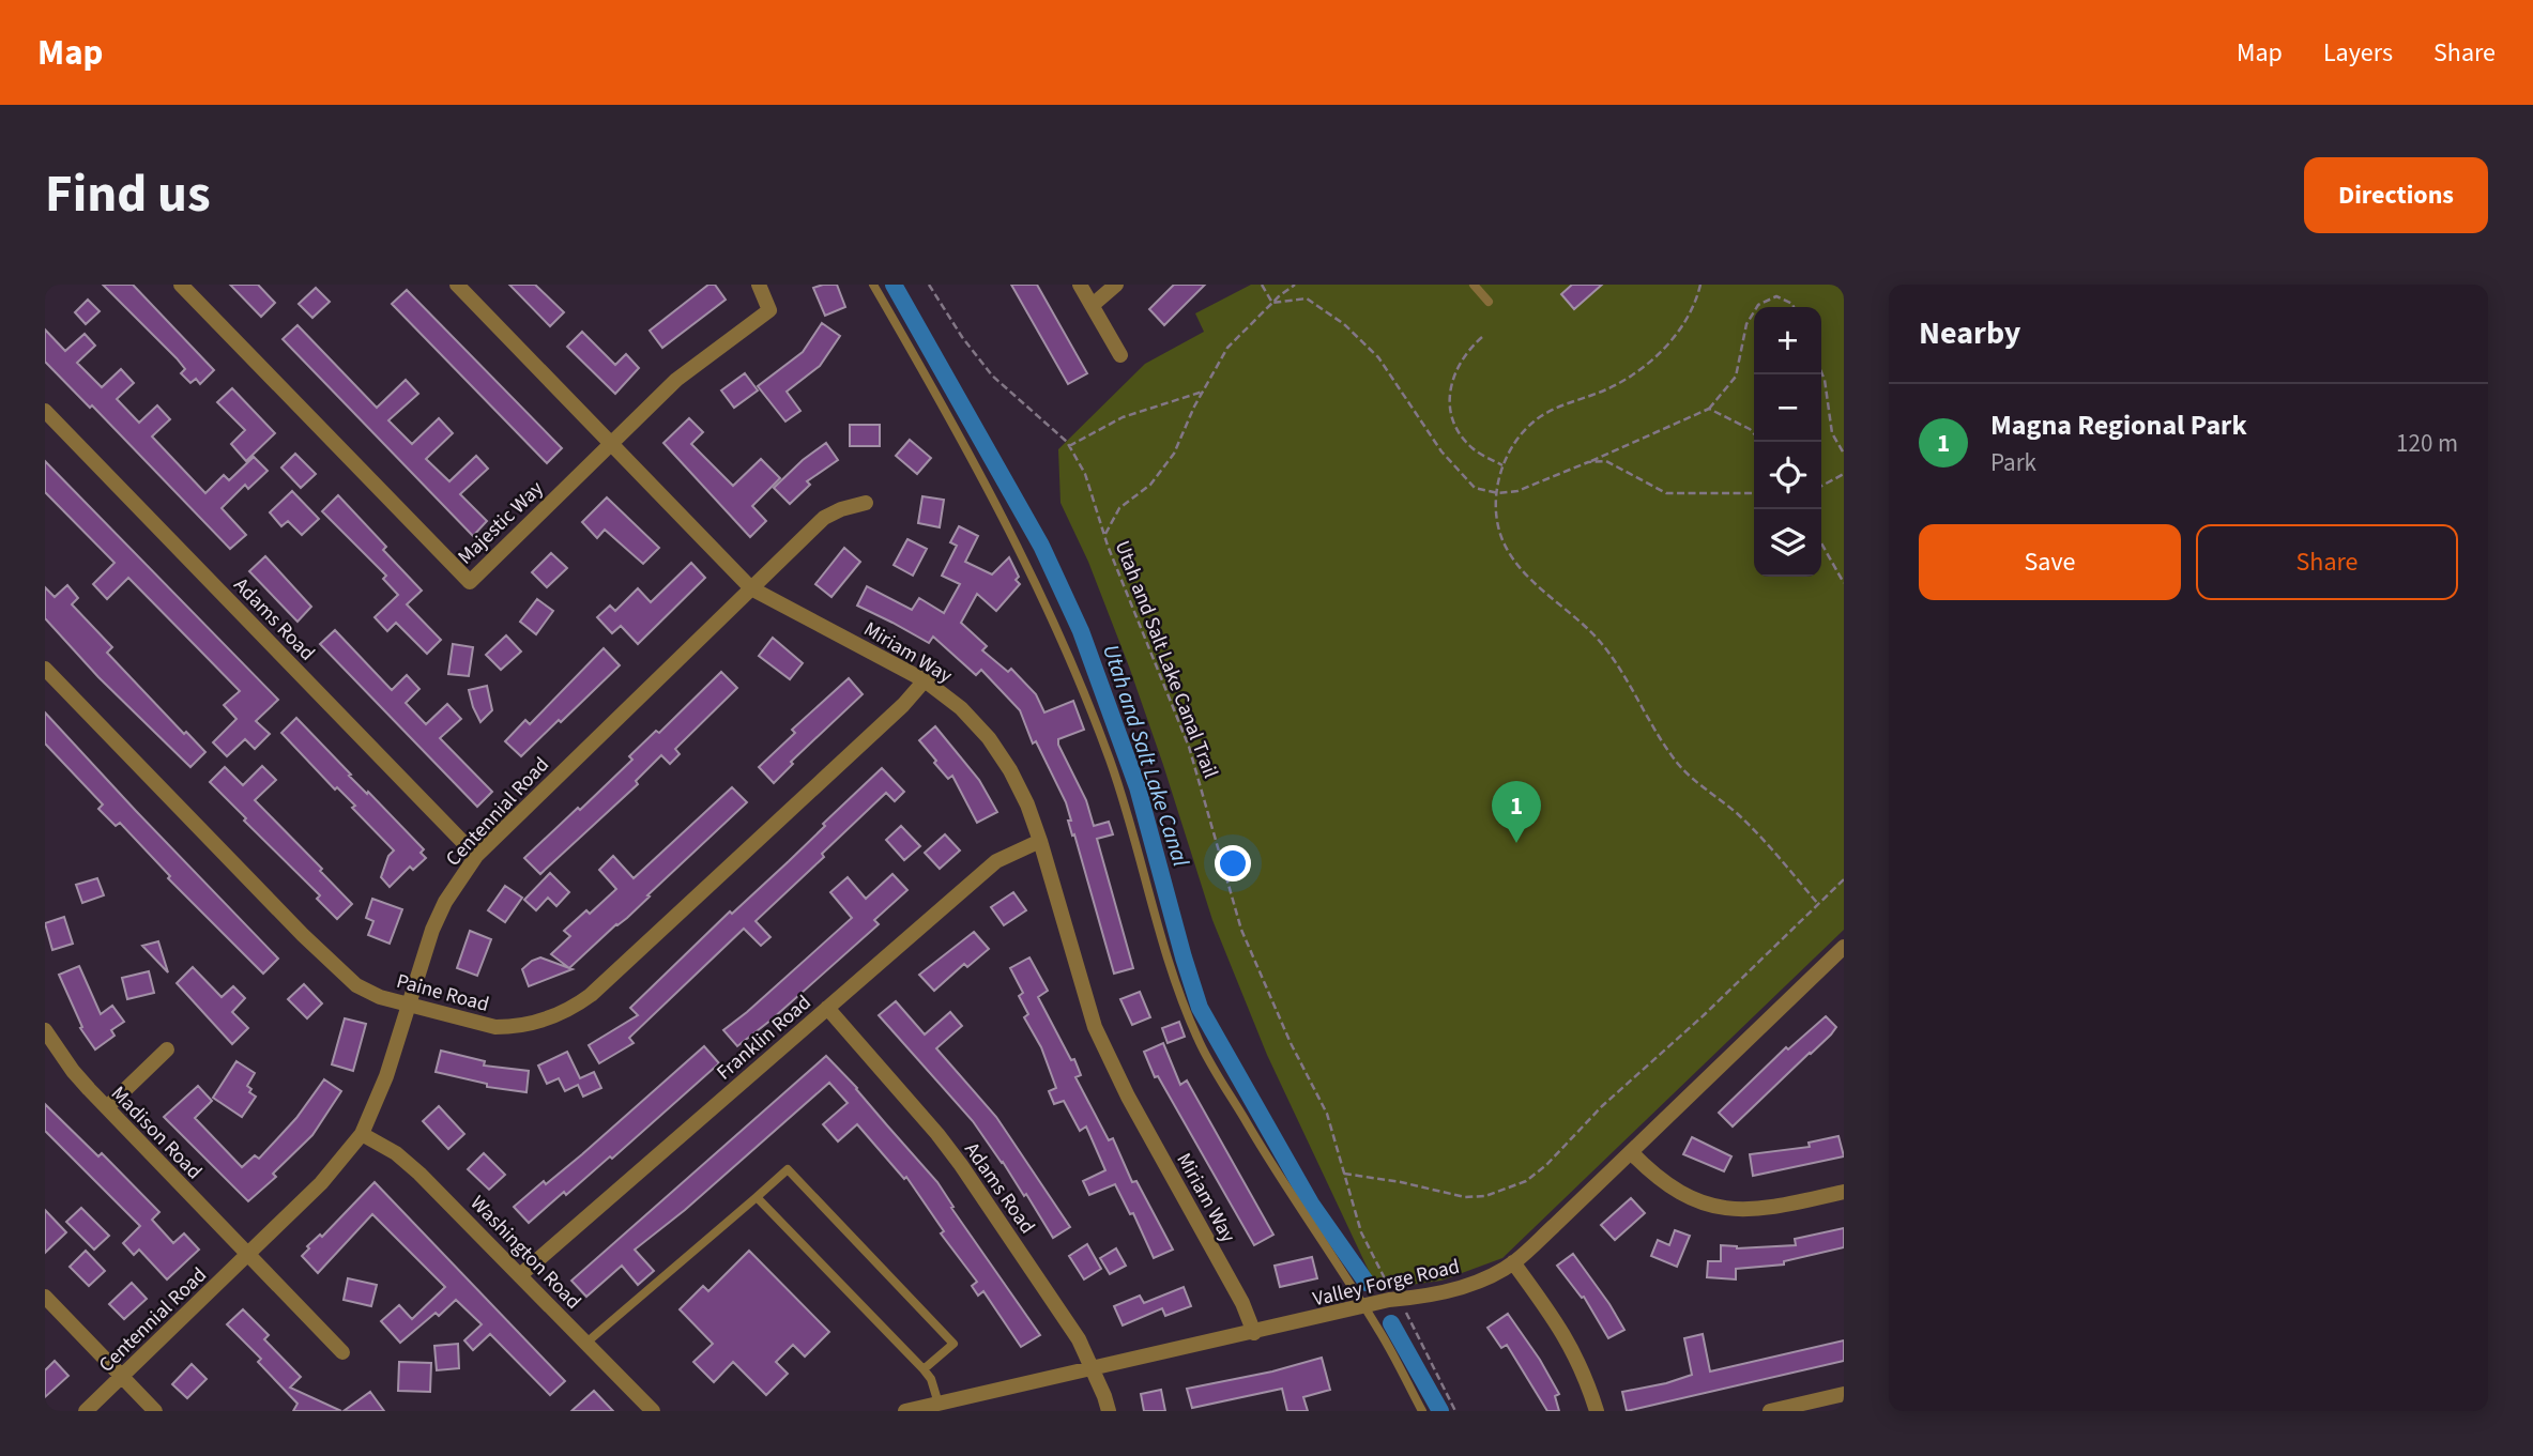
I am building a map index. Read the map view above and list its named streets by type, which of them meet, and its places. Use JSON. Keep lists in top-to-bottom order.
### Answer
{
  "streets": {
    "street": [
      "Majestic Way",
      "Adams Road",
      "Miriam Way",
      "Centennial Road",
      "Paine Road",
      "Franklin Road",
      "Madison Road",
      "Washington Road",
      "Valley Forge Road"
    ],
    "path": ["Utah and Salt Lake Canal Trail"]
  },
  "crossings": [
    ["Majestic Way", "Miriam Way"],
    ["Adams Road", "Centennial Road"],
    ["Adams Road", "Franklin Road"],
    ["Adams Road", "Valley Forge Road"],
    ["Miriam Way", "Centennial Road"],
    ["Miriam Way", "Paine Road"],
    ["Miriam Way", "Franklin Road"],
    ["Miriam Way", "Valley Forge Road"],
    ["Utah and Salt Lake Canal Trail", "Valley Forge Road"],
    ["Centennial Road", "Paine Road"],
    ["Centennial Road", "Madison Road"],
    ["Centennial Road", "Washington Road"],
    ["Franklin Road", "Washington Road"]
  ],
  "water": ["Utah and Salt Lake Canal"],
  "page": {
    "header": "Map",
    "nav": ["Map", "Layers", "Share"],
    "title": "Find us",
    "buttons": [
      "Directions",
      ["Save", "Share"]
    ],
    "heading": "Nearby",
    "map_buttons": ["+", "−"],
    "list": [
      {
        "mark": "1",
        "name": "Magna Regional Park",
        "note": "Park",
        "value": "120 m"
      }
    ],
    "pins": "1"
  }
}
